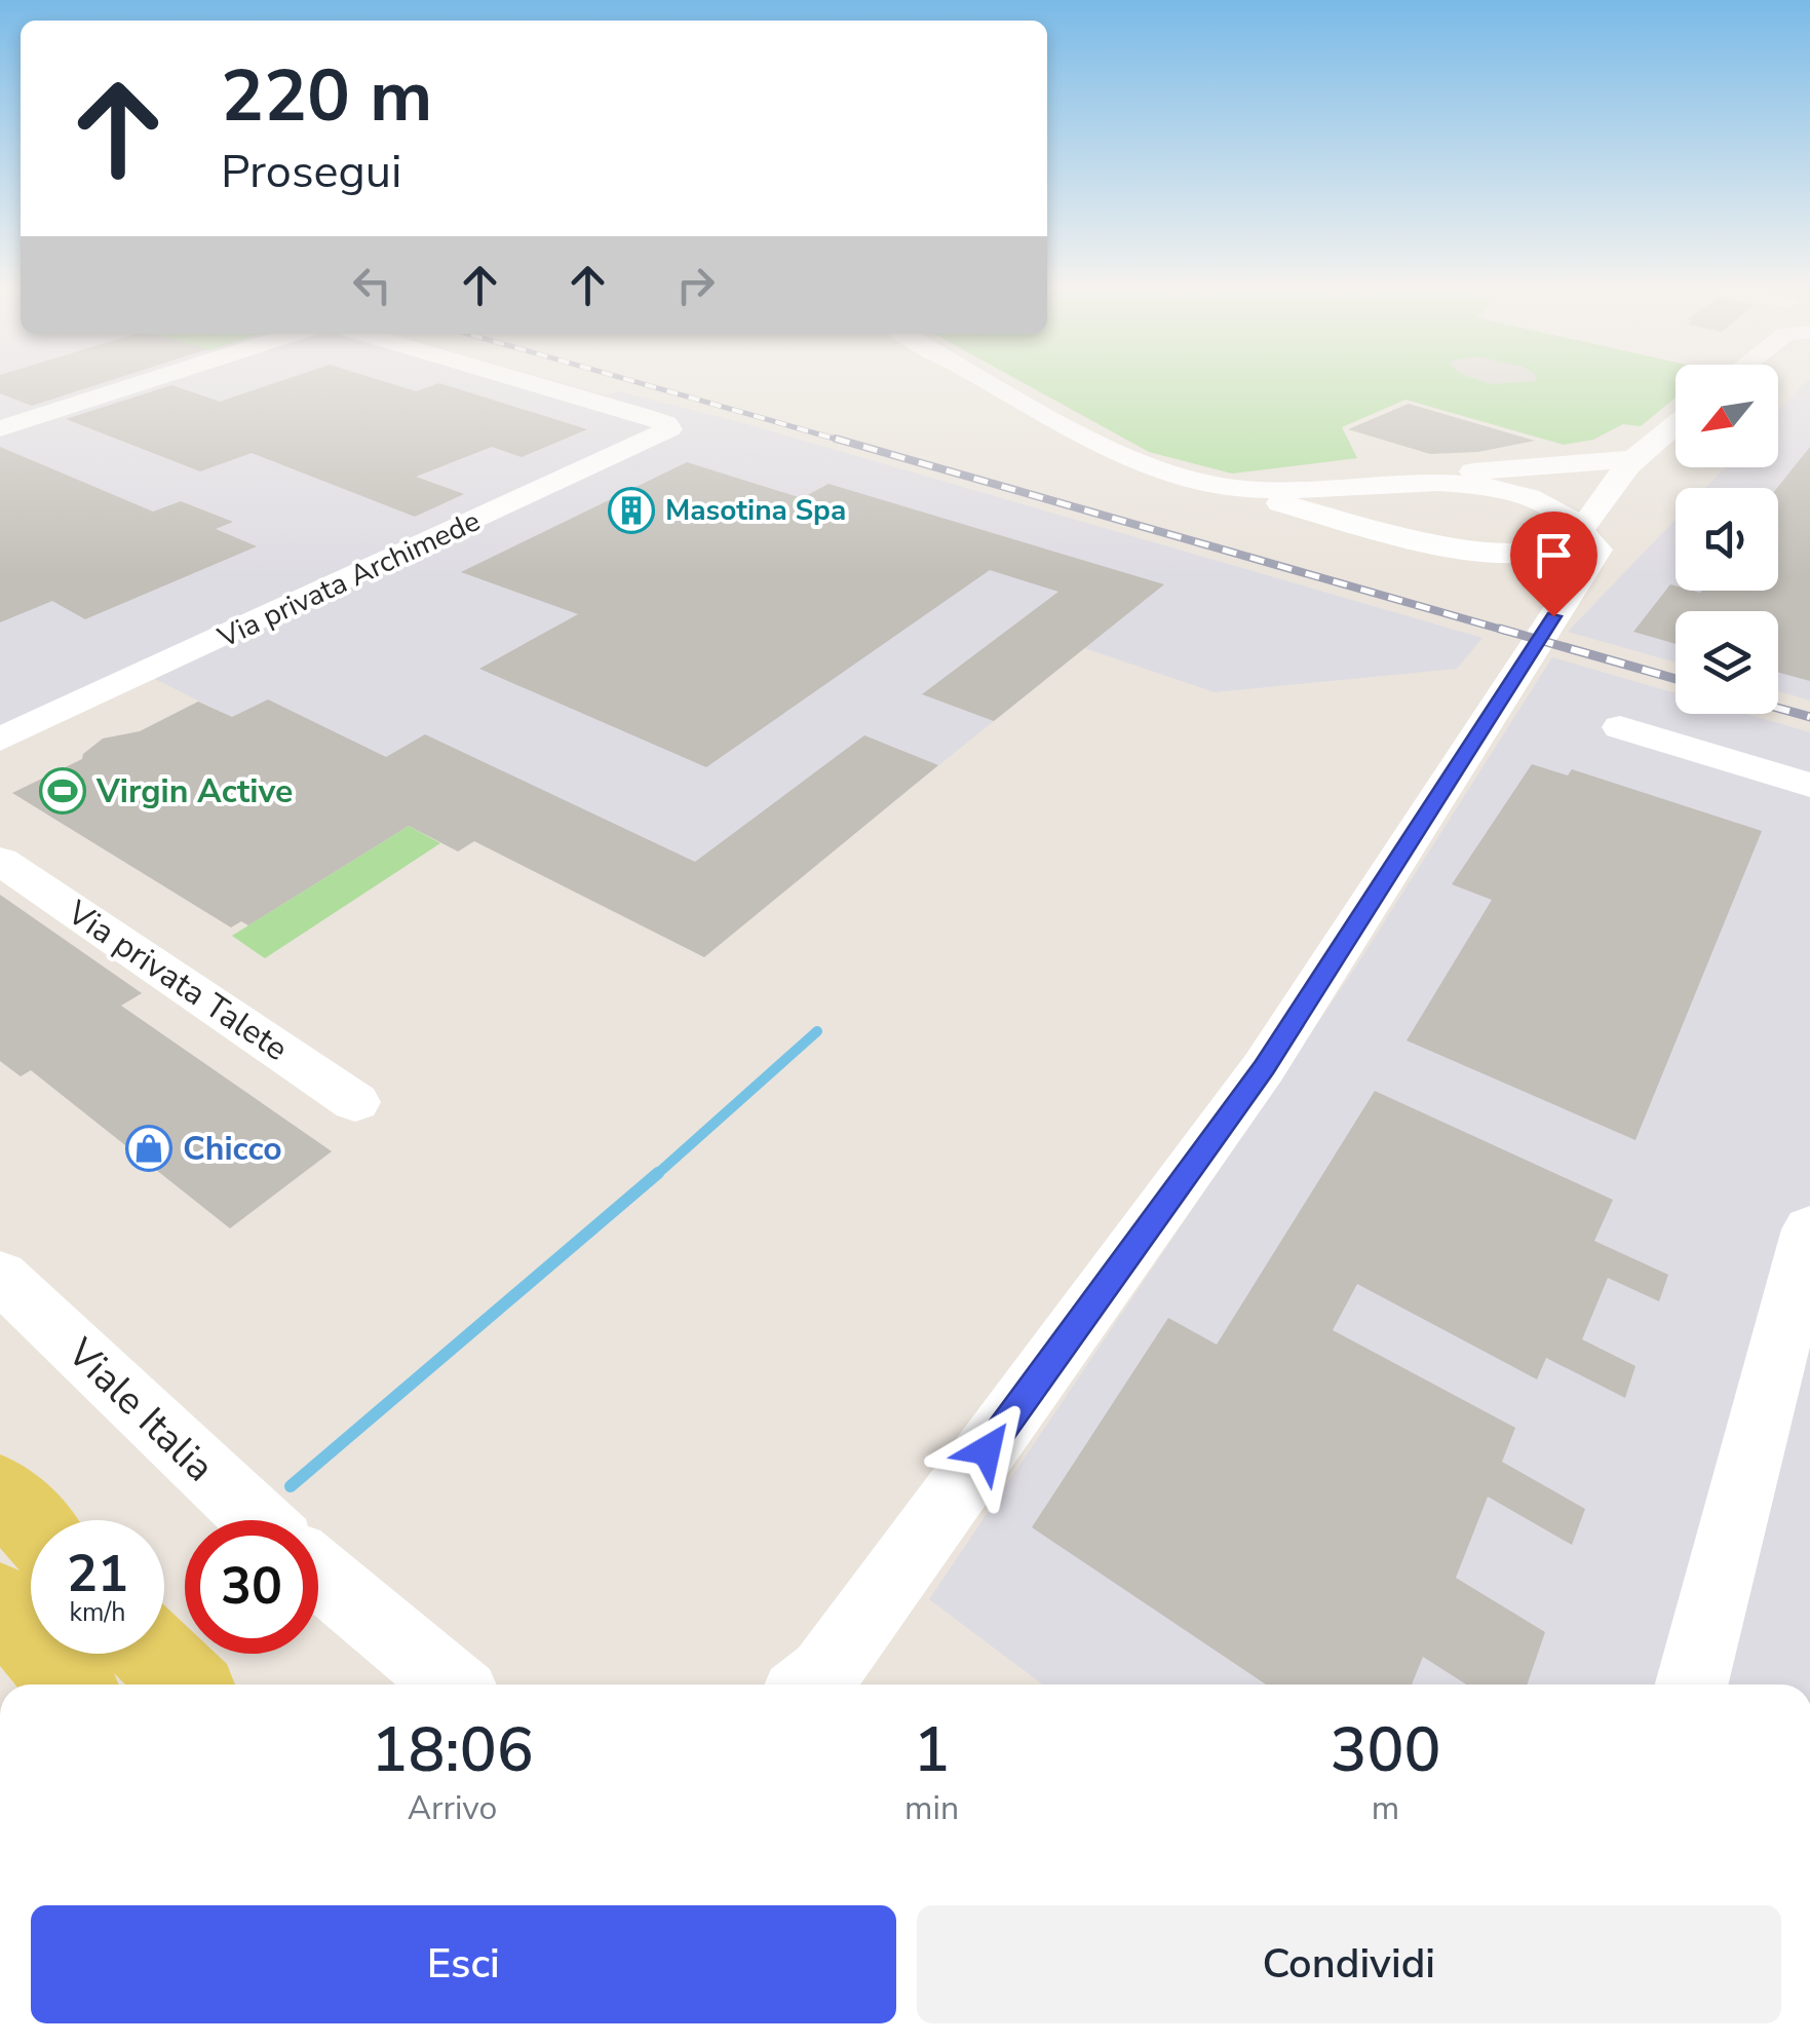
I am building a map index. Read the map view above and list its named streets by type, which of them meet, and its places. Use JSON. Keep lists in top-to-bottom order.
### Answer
{
  "streets": {
    "street": ["Via privata Archimede", "Via privata Talete", "Viale Italia"]
  },
  "places": {
    "building": ["Masotina Spa"],
    "sports": ["Virgin Active"],
    "shop": ["Chicco"]
  },
  "north": "bottom left",
  "page": {
    "turn": ["220 m", "Prosegui"],
    "speed": "21 km/h",
    "limit": "30",
    "eta": [
      "18:06",
      "Arrivo",
      "1",
      "min",
      "300",
      "m"
    ],
    "buttons": ["Esci", "Condividi"]
  }
}
